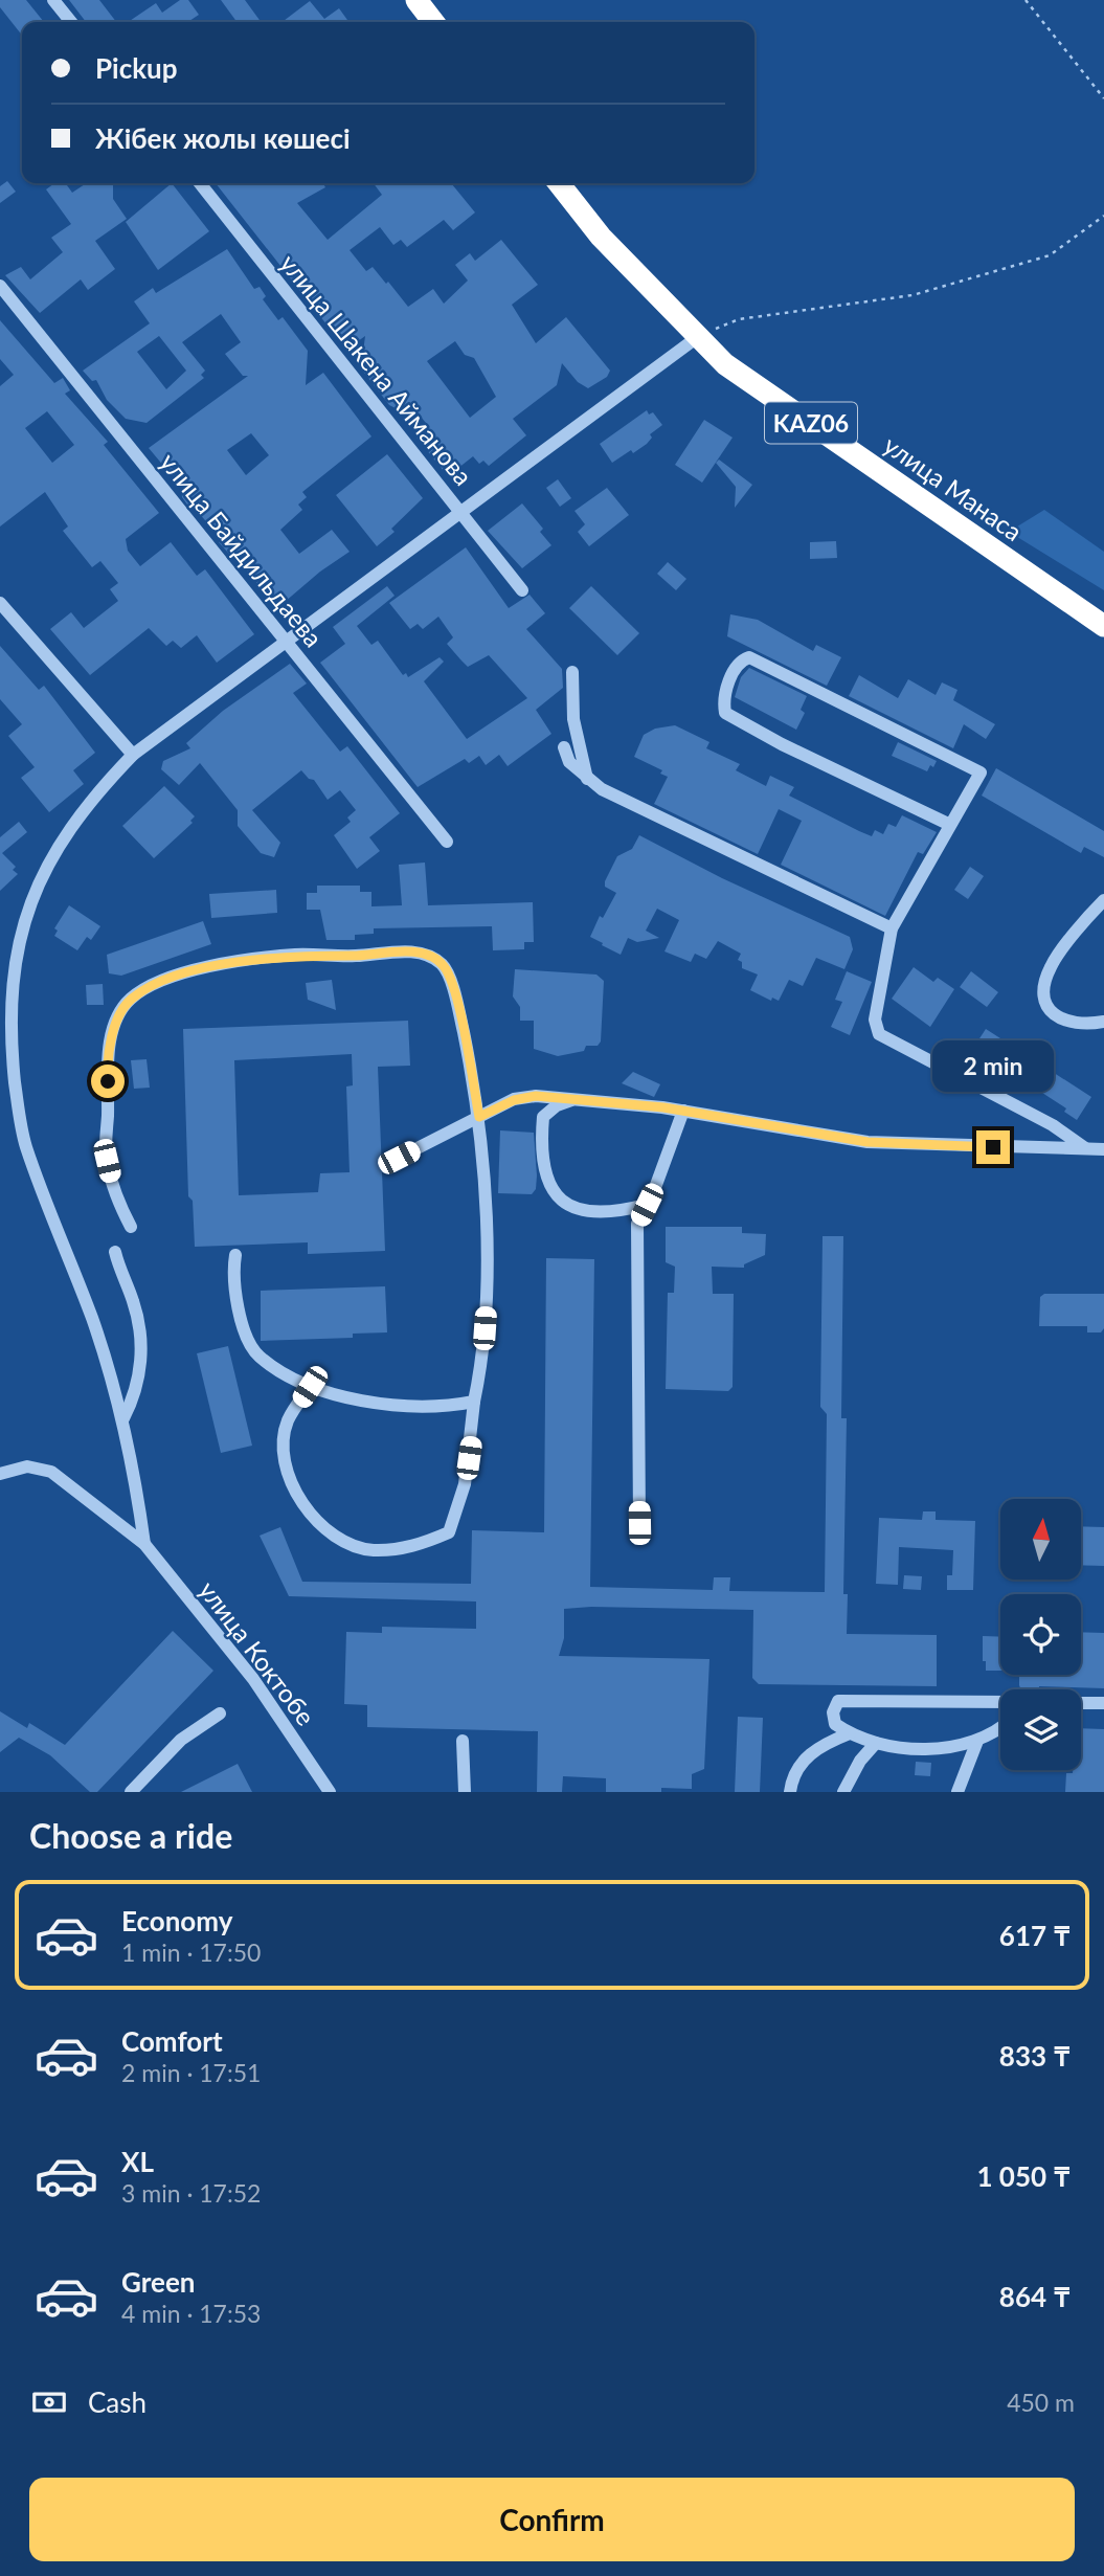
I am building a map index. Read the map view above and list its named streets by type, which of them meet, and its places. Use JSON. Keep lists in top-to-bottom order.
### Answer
{
  "streets": {
    "highway": ["KAZ06", "улица Манаса"],
    "street": ["улица Шакена Айманова", "улица Байдильдаева", "улица Коктобе"]
  },
  "north": "top",
  "page": {
    "banner": ["Pickup", "Жібек жолы көшесі"],
    "bubble": "2 min",
    "heading": "Choose a ride",
    "list": [
      {
        "name": "Economy",
        "note": "1 min · 17:50",
        "value": "617 ₸"
      },
      {
        "name": "Comfort",
        "note": "2 min · 17:51",
        "value": "833 ₸"
      },
      {
        "name": "XL",
        "note": "3 min · 17:52",
        "value": "1 050 ₸"
      },
      {
        "name": "Green",
        "note": "4 min · 17:53",
        "value": "864 ₸"
      }
    ],
    "pay": ["Cash", "450 m"],
    "buttons": "Confirm"
  }
}
